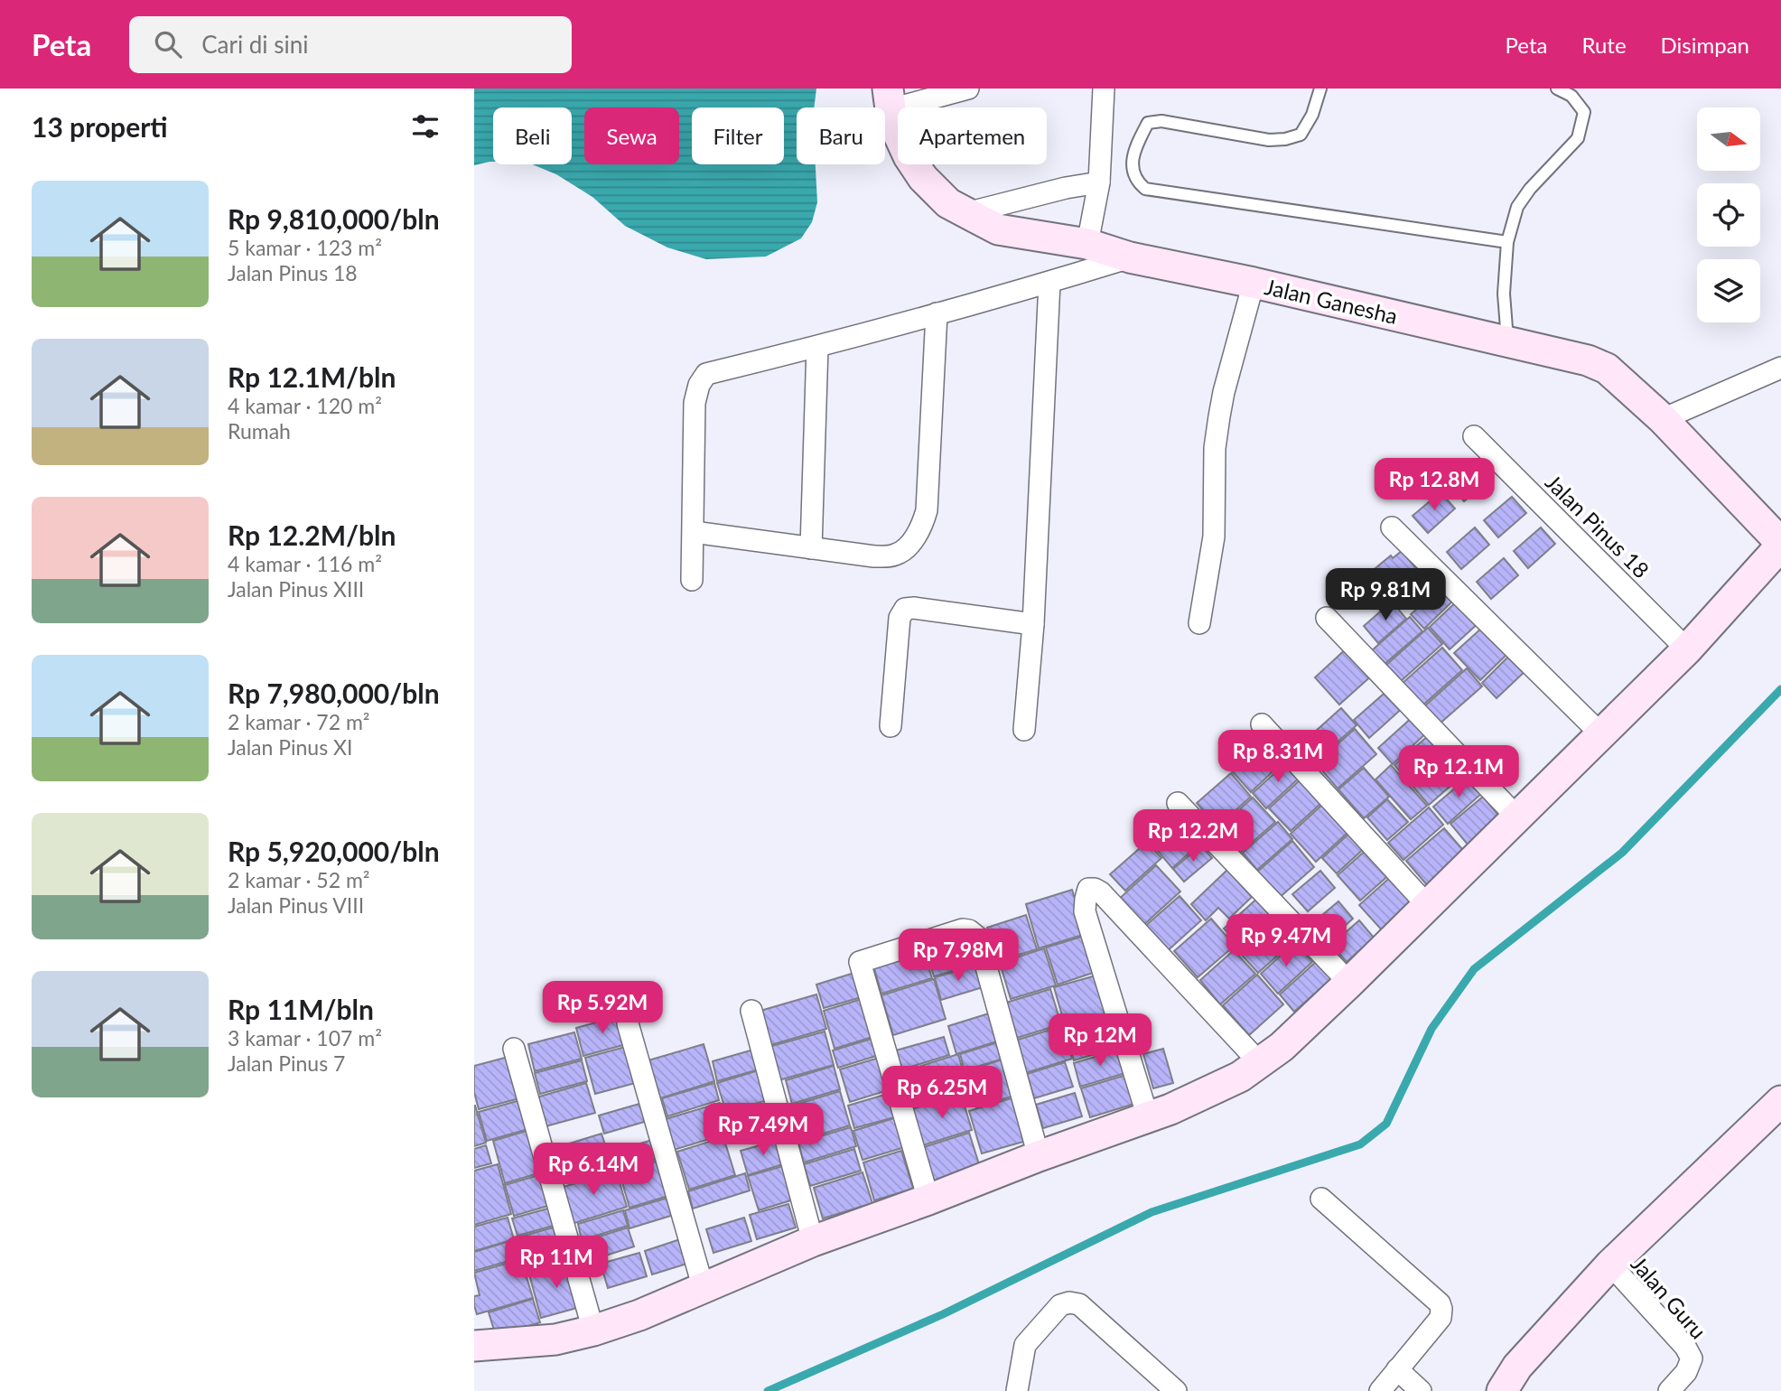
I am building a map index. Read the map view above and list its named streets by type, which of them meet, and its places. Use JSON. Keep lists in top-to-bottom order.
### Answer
{
  "streets": {
    "street": ["Jalan Ganesha", "Jalan Pinus 18", "Jalan Guru"]
  },
  "north": "right",
  "page": {
    "header": "Peta",
    "search": "Cari di sini",
    "nav": ["Peta", "Rute", "Disimpan"],
    "heading": "13 properti",
    "chip": [
      "Beli",
      "Sewa",
      "Filter",
      "Baru",
      "Apartemen"
    ],
    "list": [
      {
        "name": "Rp 9,810,000/bln",
        "note": "5 kamar · 123 m² · Jalan Pinus 18"
      },
      {
        "name": "Rp 12.1M/bln",
        "note": "4 kamar · 120 m² · Rumah"
      },
      {
        "name": "Rp 12.2M/bln",
        "note": "4 kamar · 116 m² · Jalan Pinus XIII"
      },
      {
        "name": "Rp 7,980,000/bln",
        "note": "2 kamar · 72 m² · Jalan Pinus XI"
      },
      {
        "name": "Rp 5,920,000/bln",
        "note": "2 kamar · 52 m² · Jalan Pinus VIII"
      },
      {
        "name": "Rp 11M/bln",
        "note": "3 kamar · 107 m² · Jalan Pinus 7"
      }
    ],
    "price": [
      "Rp 12.8M",
      "Rp 9.81M",
      "Rp 8.31M",
      "Rp 12.1M",
      "Rp 12.2M",
      "Rp 9.47M",
      "Rp 7.98M",
      "Rp 5.92M",
      "Rp 12M",
      "Rp 6.25M",
      "Rp 7.49M",
      "Rp 6.14M",
      "Rp 11M"
    ]
  }
}
